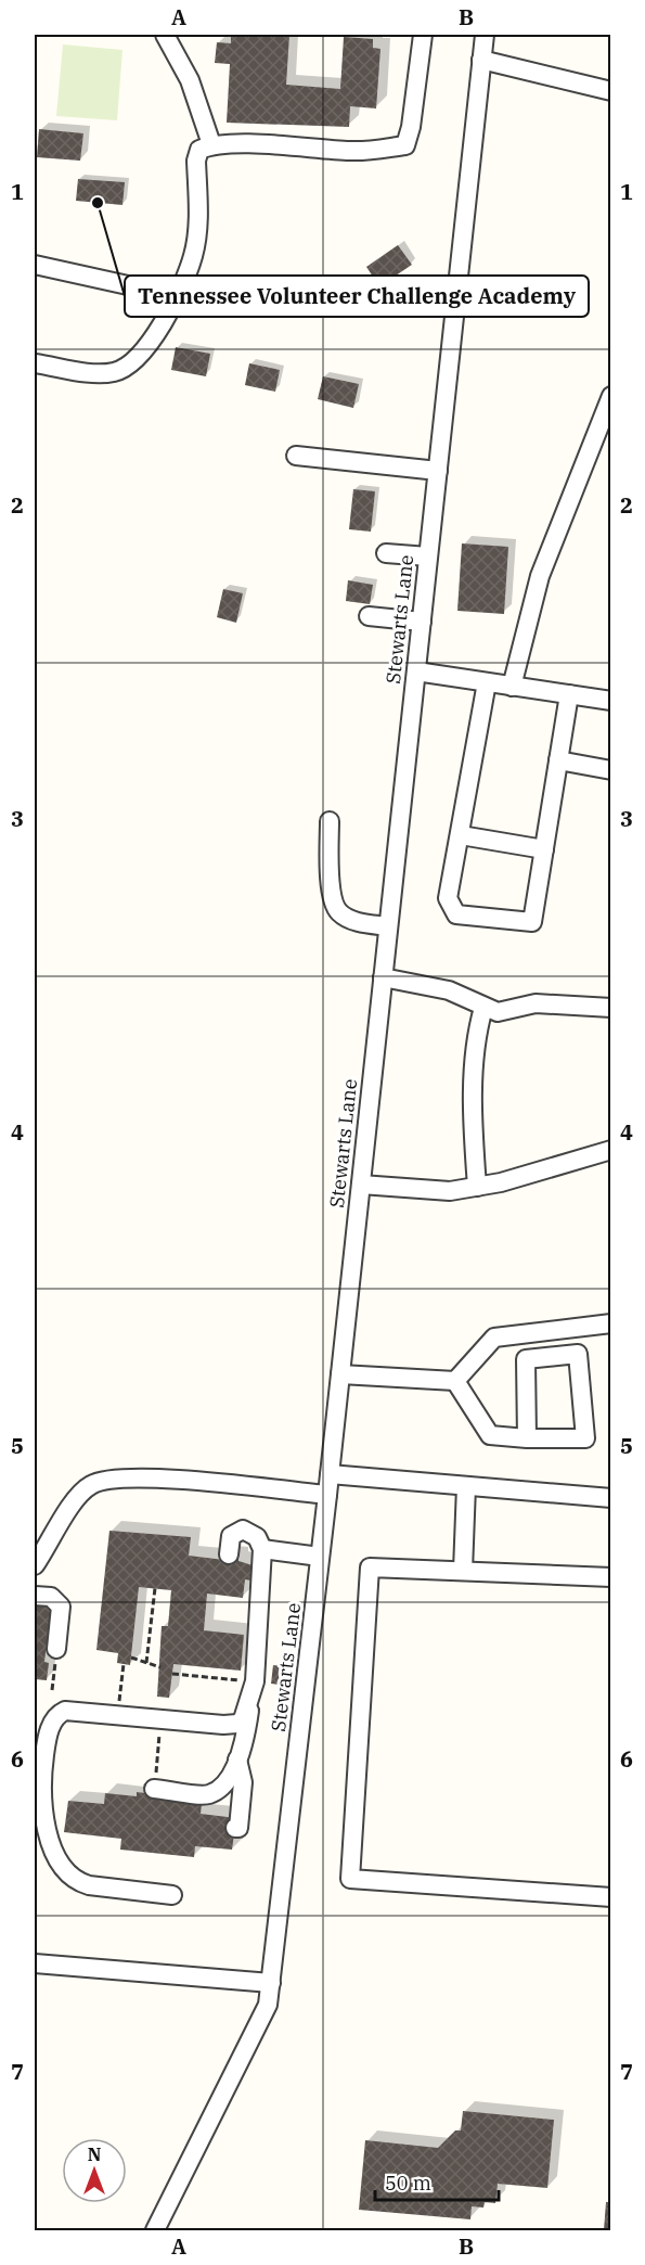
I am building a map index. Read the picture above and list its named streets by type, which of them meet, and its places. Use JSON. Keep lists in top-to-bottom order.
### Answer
{
  "streets": {
    "street": ["Stewarts Lane"]
  },
  "places": ["Tennessee Volunteer Challenge Academy"],
  "scale_bar": "50 m",
  "north": "top",
  "grid": {
    "columns": ["A", "B"],
    "rows": [
      "1",
      "2",
      "3",
      "4",
      "5",
      "6",
      "7"
    ]
  }
}
